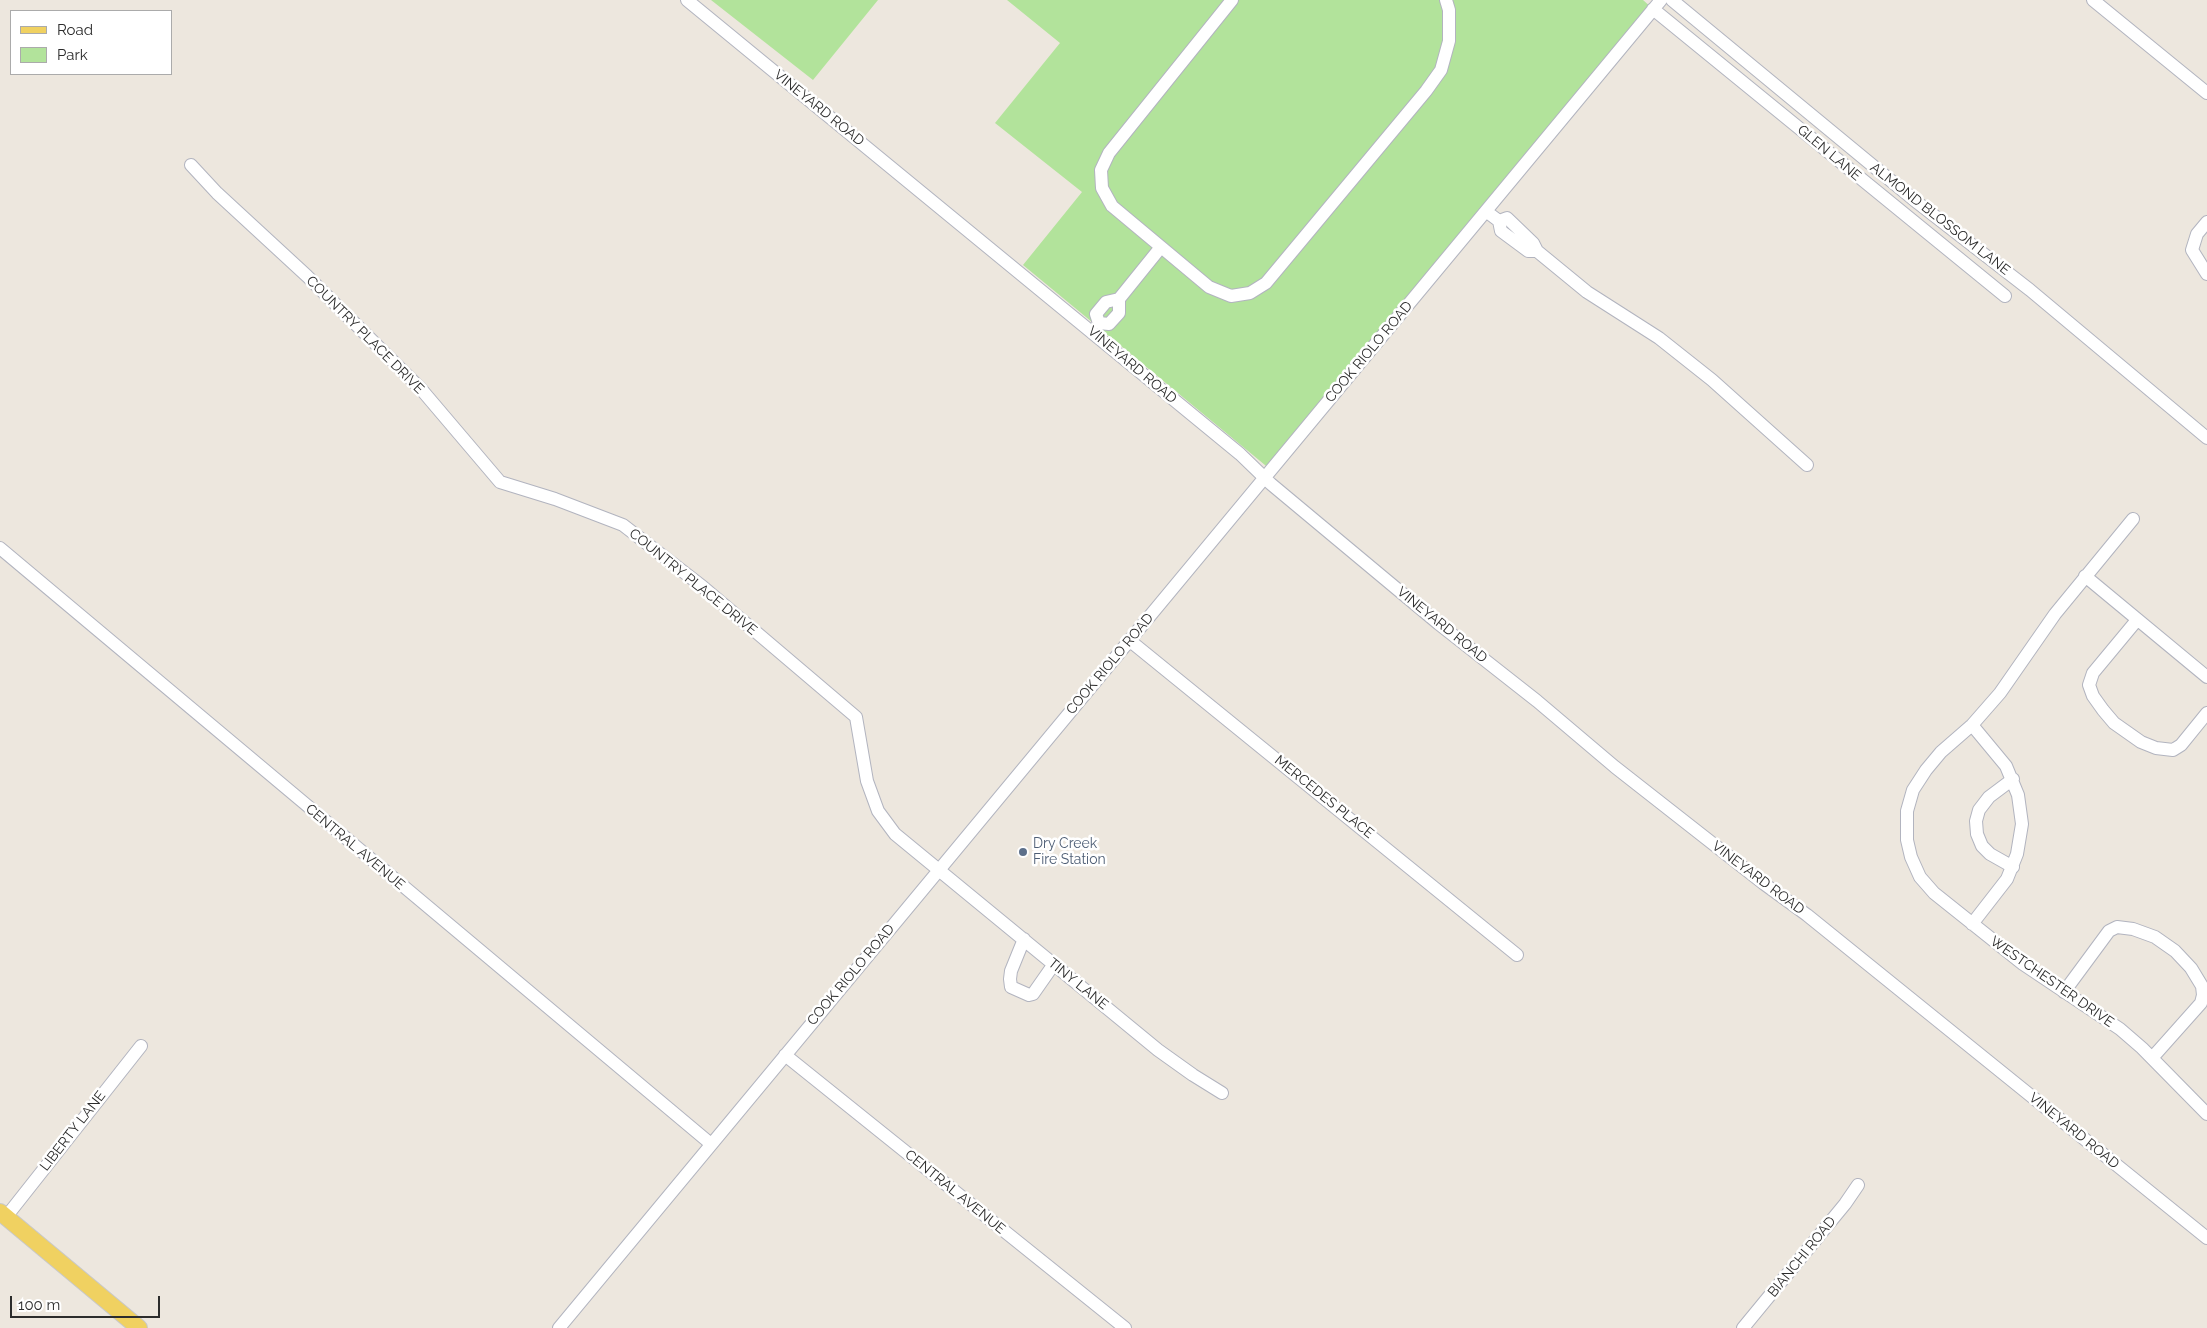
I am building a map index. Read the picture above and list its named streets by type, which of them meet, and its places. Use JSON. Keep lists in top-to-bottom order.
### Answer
{
  "streets": {
    "street": [
      "VINEYARD ROAD",
      "GLEN LANE",
      "ALMOND BLOSSOM LANE",
      "COUNTRY PLACE DRIVE",
      "COOK RIOLO ROAD",
      "MERCEDES PLACE",
      "CENTRAL AVENUE",
      "WESTCHESTER DRIVE",
      "TINY LANE",
      "LIBERTY LANE",
      "BIANCHI ROAD"
    ]
  },
  "crossings": [
    ["VINEYARD ROAD", "COOK RIOLO ROAD"],
    ["GLEN LANE", "COOK RIOLO ROAD"],
    ["COUNTRY PLACE DRIVE", "COOK RIOLO ROAD"],
    ["COUNTRY PLACE DRIVE", "TINY LANE"],
    ["COOK RIOLO ROAD", "MERCEDES PLACE"],
    ["COOK RIOLO ROAD", "CENTRAL AVENUE"],
    ["COOK RIOLO ROAD", "TINY LANE"]
  ],
  "places": ["Dry Creek Fire Station"],
  "legend": ["Road", "Park"],
  "scale_bar": "100 m"
}
